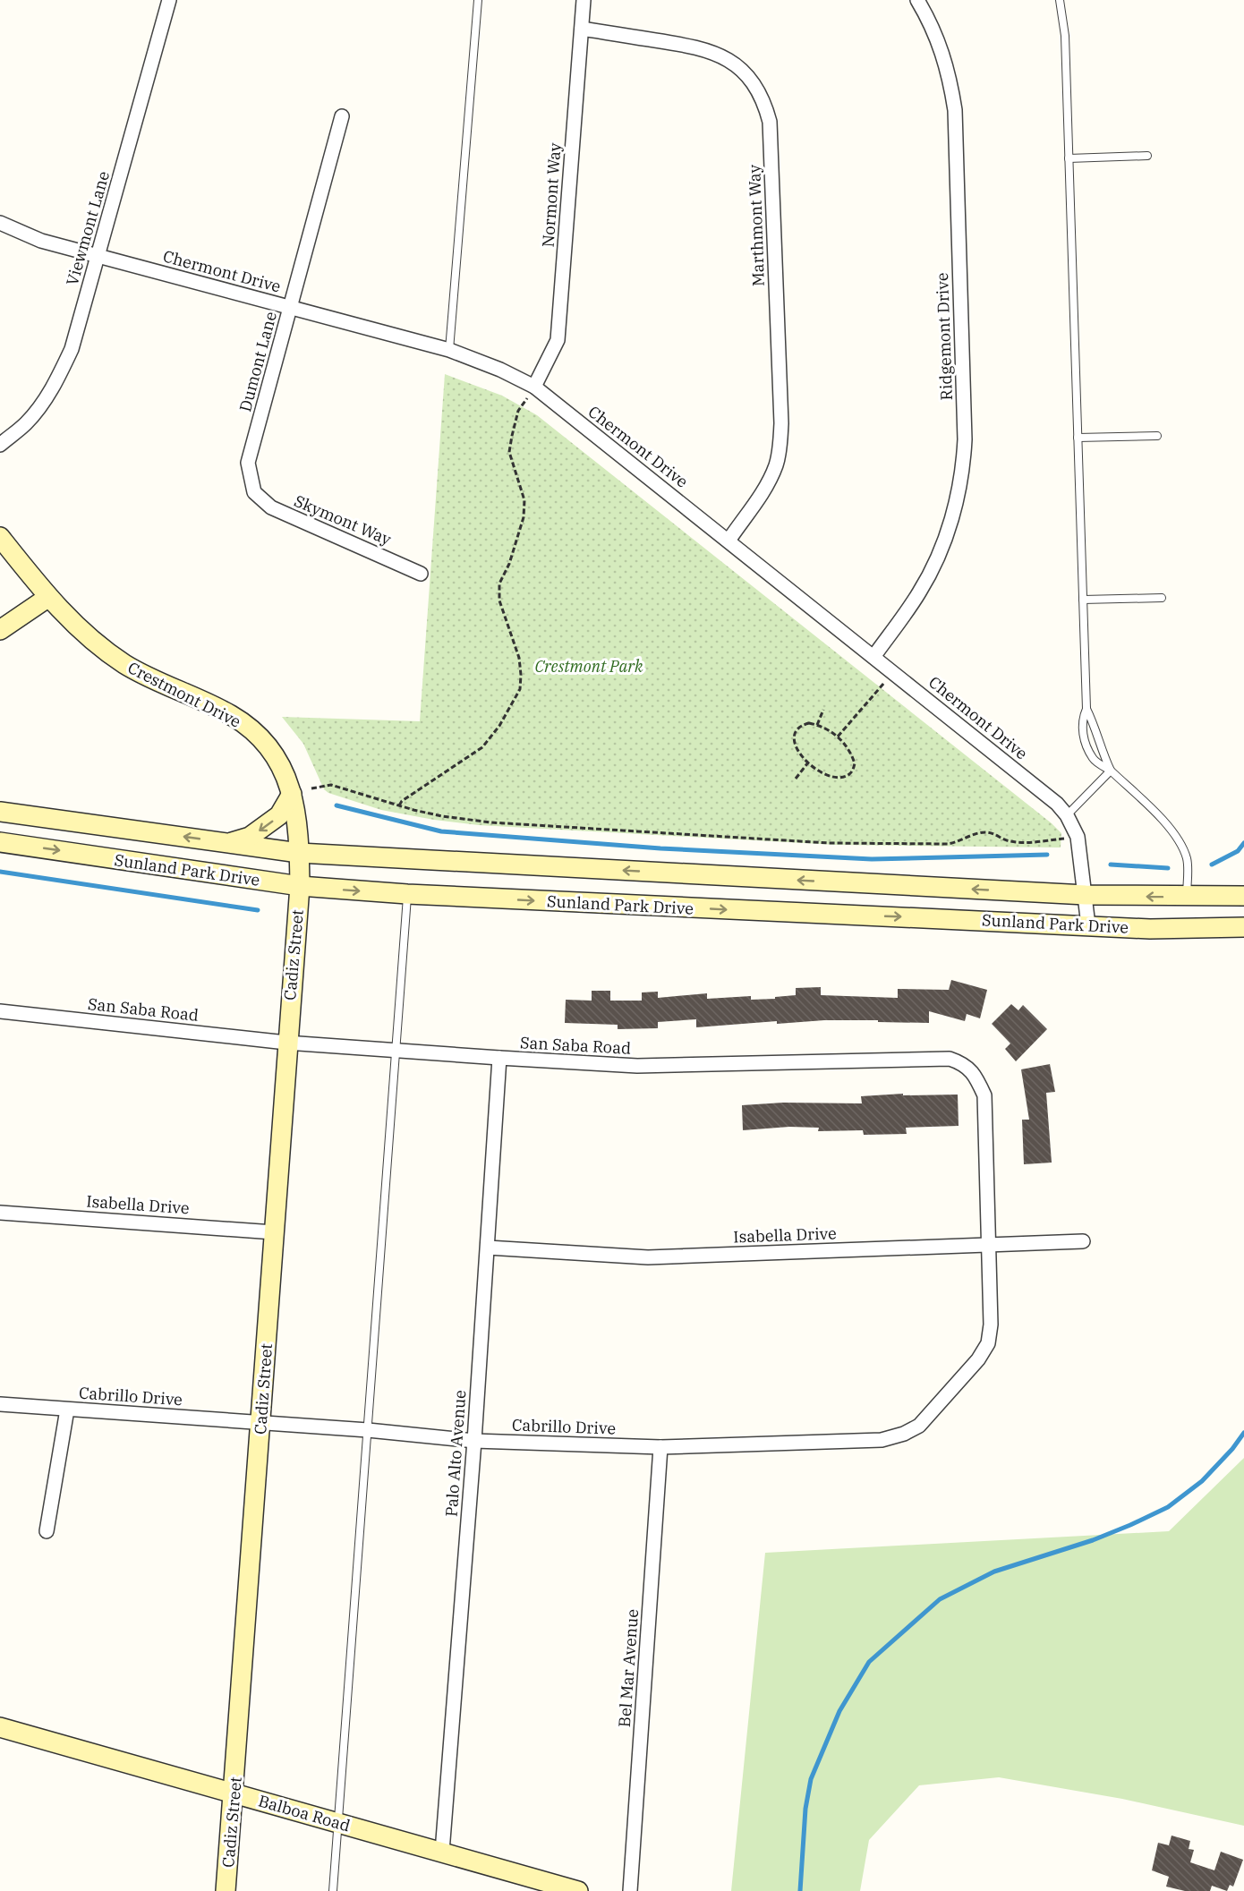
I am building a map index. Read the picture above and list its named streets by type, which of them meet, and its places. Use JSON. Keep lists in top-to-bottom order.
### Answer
{
  "streets": {
    "main road": [
      "Crestmont Drive",
      "Sunland Park Drive",
      "Cadiz Street",
      "Balboa Road"
    ],
    "street": [
      "Normont Way",
      "Marthmont Way",
      "Viewmont Lane",
      "Chermont Drive",
      "Ridgemont Drive",
      "Dumont Lane",
      "Skymont Way",
      "San Saba Road",
      "Isabella Drive",
      "Cabrillo Drive",
      "Palo Alto Avenue",
      "Bel Mar Avenue"
    ]
  },
  "crossings": [
    ["Normont Way", "Marthmont Way"],
    ["Normont Way", "Chermont Drive"],
    ["Marthmont Way", "Chermont Drive"],
    ["Viewmont Lane", "Chermont Drive"],
    ["Chermont Drive", "Ridgemont Drive"],
    ["Chermont Drive", "Dumont Lane"],
    ["Chermont Drive", "Sunland Park Drive"],
    ["Dumont Lane", "Skymont Way"],
    ["Crestmont Drive", "Sunland Park Drive"],
    ["Crestmont Drive", "Cadiz Street"],
    ["Sunland Park Drive", "Cadiz Street"],
    ["Cadiz Street", "San Saba Road"],
    ["Cadiz Street", "Isabella Drive"],
    ["Cadiz Street", "Cabrillo Drive"],
    ["Cadiz Street", "Balboa Road"],
    ["San Saba Road", "Isabella Drive"],
    ["San Saba Road", "Cabrillo Drive"],
    ["San Saba Road", "Palo Alto Avenue"],
    ["Isabella Drive", "Cabrillo Drive"],
    ["Isabella Drive", "Palo Alto Avenue"],
    ["Cabrillo Drive", "Palo Alto Avenue"],
    ["Cabrillo Drive", "Bel Mar Avenue"],
    ["Palo Alto Avenue", "Balboa Road"]
  ],
  "parks": ["Crestmont Park"]
}
